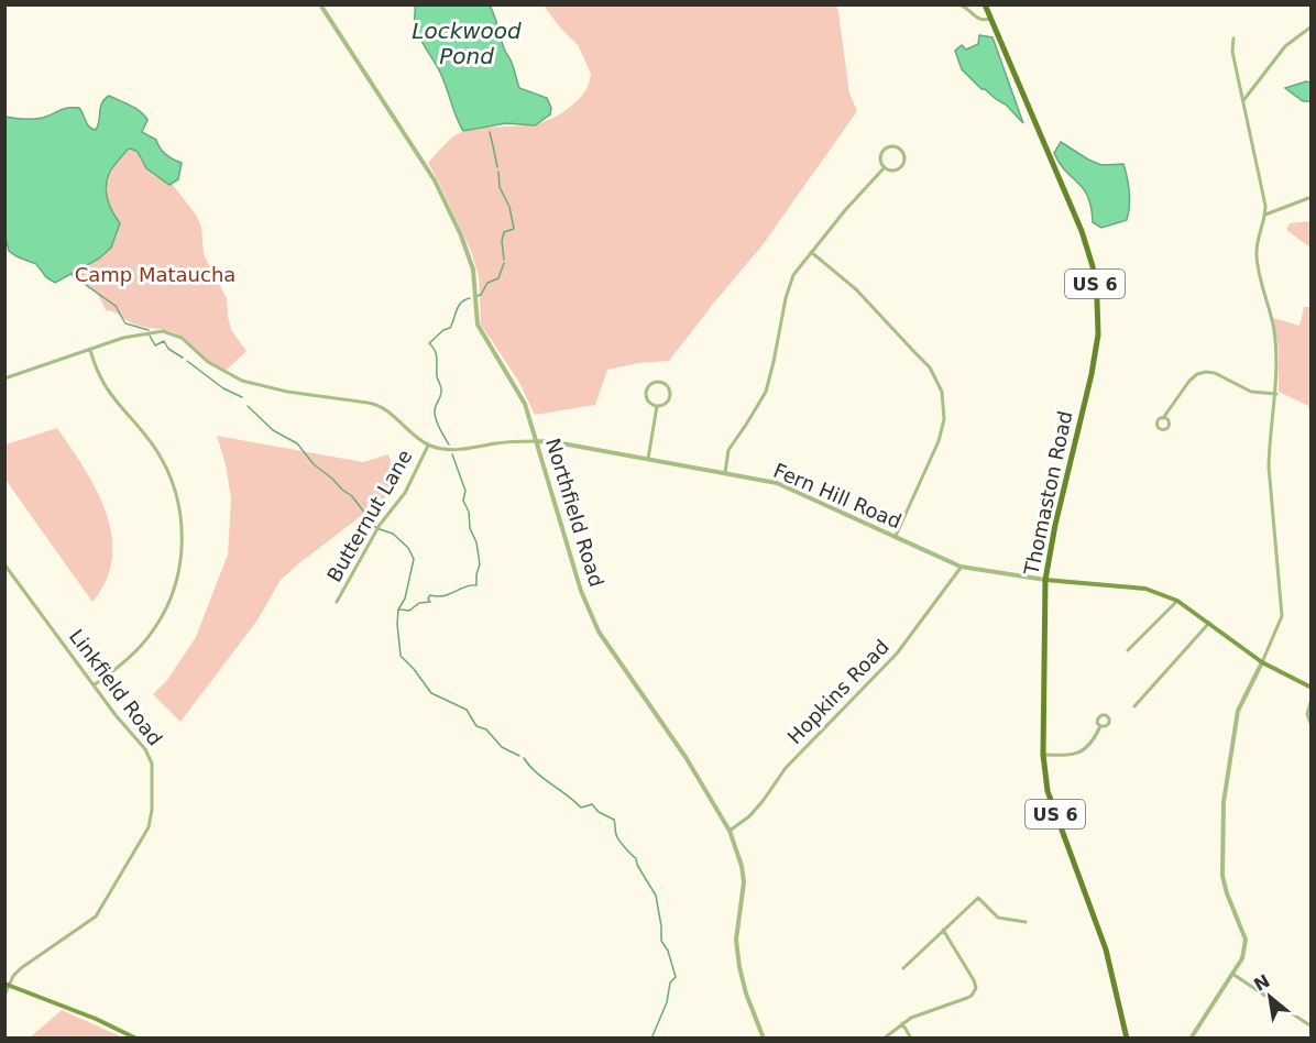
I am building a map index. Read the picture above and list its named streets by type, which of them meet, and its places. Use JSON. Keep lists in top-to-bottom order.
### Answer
{
  "streets": {
    "main road": ["US 6", "Thomaston Road"],
    "street": [
      "Fern Hill Road",
      "Northfield Road",
      "Butternut Lane",
      "Linkfield Road",
      "Hopkins Road"
    ]
  },
  "crossings": [
    ["Thomaston Road", "Fern Hill Road"],
    ["Fern Hill Road", "Northfield Road"],
    ["Fern Hill Road", "Hopkins Road"],
    ["Northfield Road", "Hopkins Road"]
  ],
  "water": ["Lockwood Pond"],
  "parks": ["Camp Mataucha"],
  "north": "top left"
}
